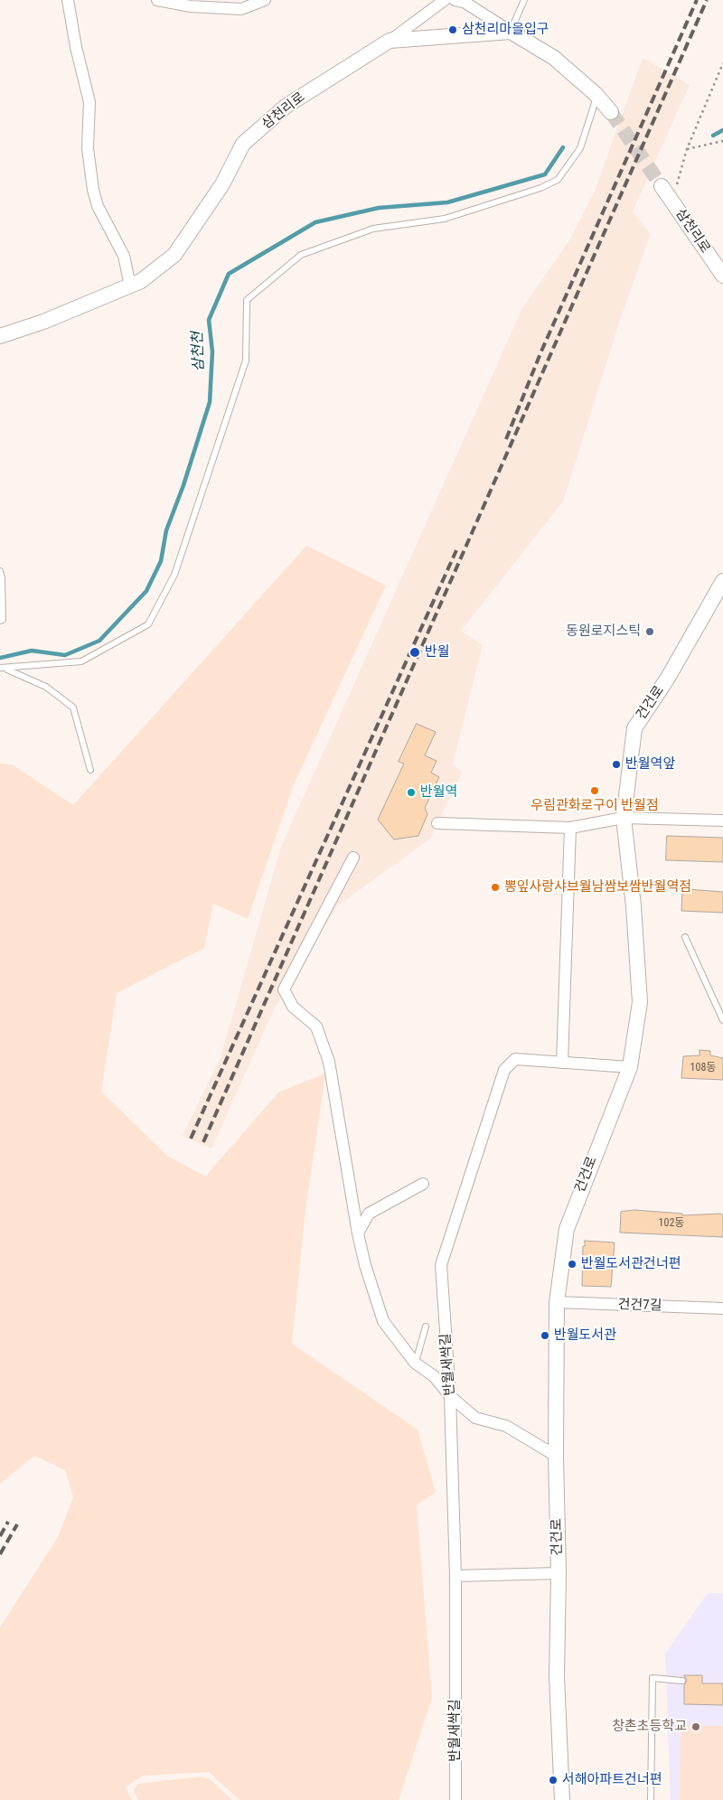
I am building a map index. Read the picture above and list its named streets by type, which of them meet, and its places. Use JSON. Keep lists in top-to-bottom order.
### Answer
{
  "streets": {
    "street": [
      "삼천리로",
      "건건로",
      "건건7길",
      "반월새싹길"
    ]
  },
  "crossings": [
    ["건건로", "건건7길"],
    ["건건로", "반월새싹길"]
  ],
  "water": ["삼천천"],
  "places": [
    "삼천리마을입구",
    "동원로지스틱",
    "반월",
    "반월역앞",
    "우림관화로구이 반월점",
    "반월역",
    "뽕잎사랑샤브월남쌈보쌈반월역점",
    "반월도서관건너편",
    "반월도서관",
    "창촌초등학교",
    "서해아파트건너편"
  ],
  "house_numbers": ["108동", "102동"]
}
